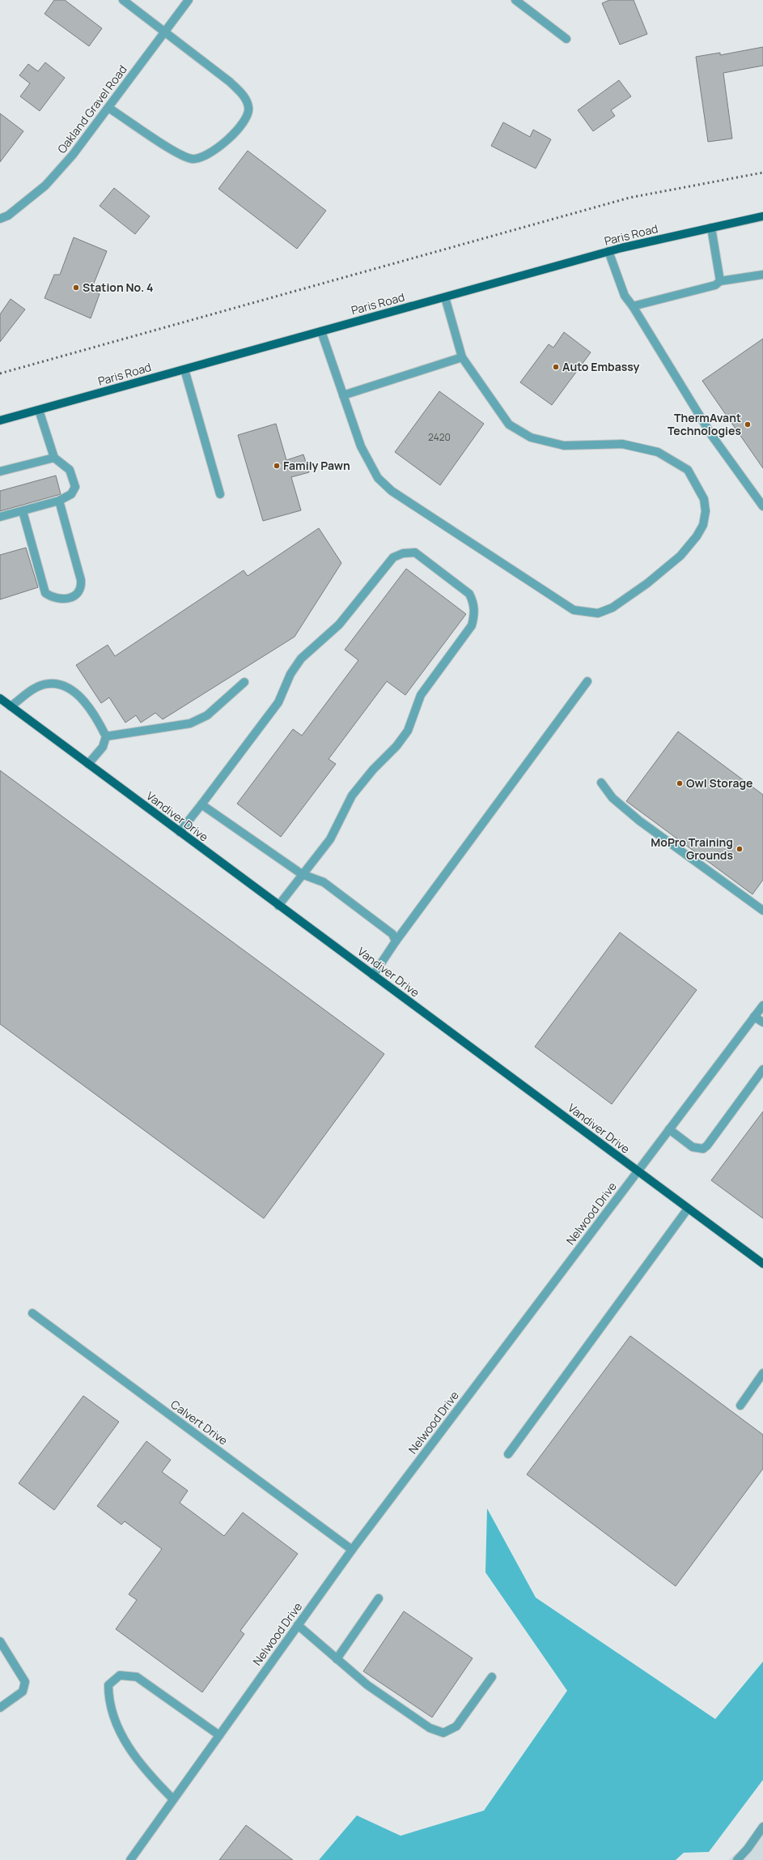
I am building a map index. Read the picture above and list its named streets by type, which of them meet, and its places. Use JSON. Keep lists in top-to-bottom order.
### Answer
{
  "streets": {
    "main road": ["Paris Road", "Vandiver Drive"],
    "street": ["Oakland Gravel Road", "Nelwood Drive", "Calvert Drive"]
  },
  "crossings": [
    ["Vandiver Drive", "Nelwood Drive"],
    ["Nelwood Drive", "Calvert Drive"]
  ],
  "places": [
    "Station No. 4",
    "Auto Embassy",
    "ThermAvant Technologies",
    "Family Pawn",
    "Owl Storage",
    "MoPro Training Grounds"
  ],
  "house_numbers": ["2420"]
}
